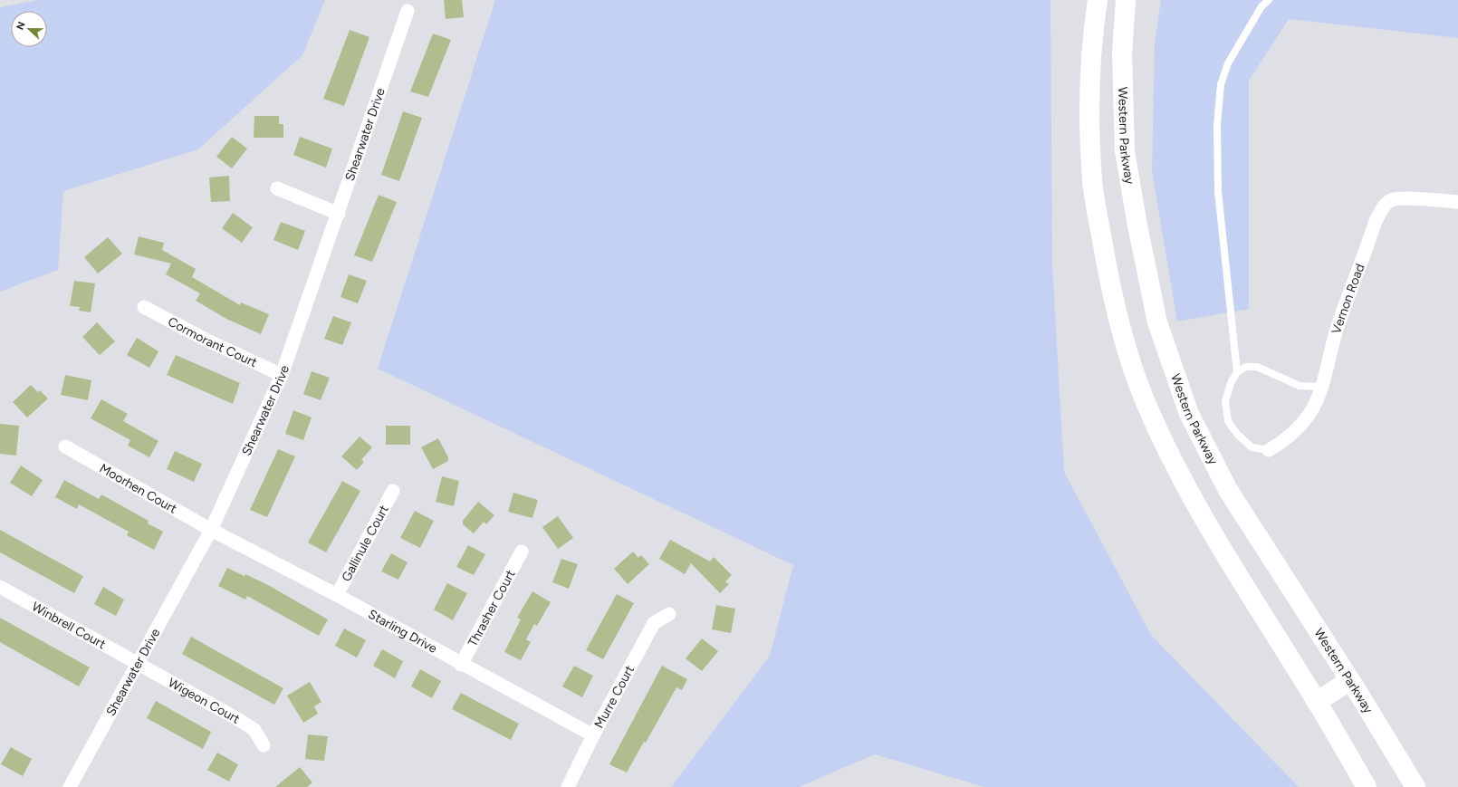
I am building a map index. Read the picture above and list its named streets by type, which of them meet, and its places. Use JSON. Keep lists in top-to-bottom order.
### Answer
{
  "streets": {
    "main road": ["Western Parkway"],
    "street": [
      "Shearwater Drive",
      "Vernon Road",
      "Cormorant Court",
      "Moorhen Court",
      "Gallinule Court",
      "Thrasher Court",
      "Winbrell Court",
      "Starling Drive",
      "Murre Court",
      "Wigeon Court"
    ]
  },
  "crossings": [
    ["Shearwater Drive", "Cormorant Court"],
    ["Shearwater Drive", "Moorhen Court"],
    ["Shearwater Drive", "Winbrell Court"],
    ["Shearwater Drive", "Starling Drive"],
    ["Shearwater Drive", "Wigeon Court"],
    ["Moorhen Court", "Starling Drive"],
    ["Gallinule Court", "Starling Drive"],
    ["Thrasher Court", "Starling Drive"],
    ["Winbrell Court", "Wigeon Court"],
    ["Starling Drive", "Murre Court"]
  ],
  "north": "left"
}
